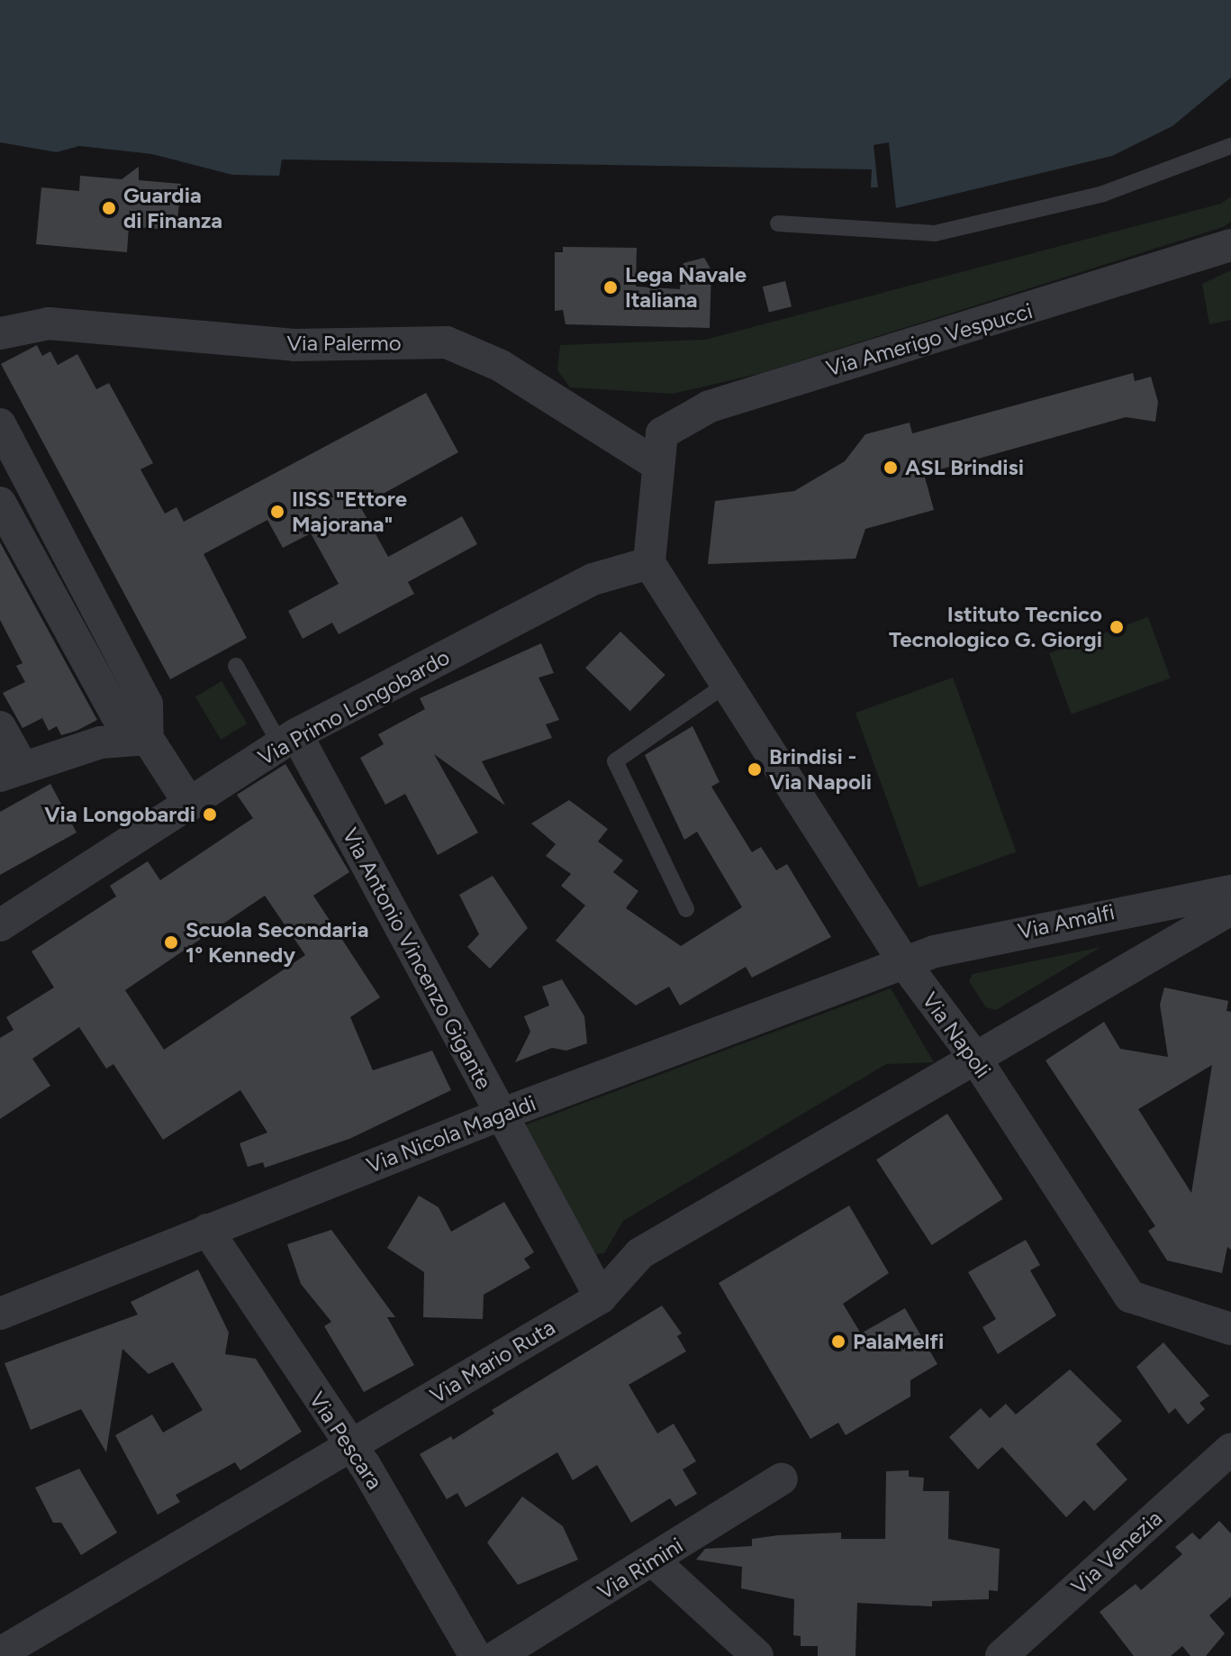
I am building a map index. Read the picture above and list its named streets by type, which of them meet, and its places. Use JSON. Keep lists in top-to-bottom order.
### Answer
{
  "streets": {
    "street": [
      "Via Amerigo Vespucci",
      "Via Palermo",
      "Via Primo Longobardo",
      "Via Amalfi",
      "Via Antonio Vincenzo Gigante",
      "Via Napoli",
      "Via Nicola Magaldi",
      "Via Mario Ruta",
      "Via Pescara",
      "Via Venezia",
      "Via Rimini"
    ]
  },
  "crossings": [
    ["Via Amerigo Vespucci", "Via Palermo"],
    ["Via Primo Longobardo", "Via Antonio Vincenzo Gigante"],
    ["Via Primo Longobardo", "Via Napoli"],
    ["Via Amalfi", "Via Napoli"],
    ["Via Amalfi", "Via Nicola Magaldi"],
    ["Via Antonio Vincenzo Gigante", "Via Nicola Magaldi"],
    ["Via Antonio Vincenzo Gigante", "Via Mario Ruta"],
    ["Via Napoli", "Via Nicola Magaldi"],
    ["Via Napoli", "Via Mario Ruta"],
    ["Via Nicola Magaldi", "Via Pescara"],
    ["Via Mario Ruta", "Via Pescara"]
  ],
  "places": [
    "Guardia di Finanza",
    "Lega Navale Italiana",
    "ASL Brindisi",
    "IISS \"Ettore Majorana\"",
    "Istituto Tecnico Tecnologico G. Giorgi",
    "Brindisi - Via Napoli",
    "Via Longobardi",
    "Scuola Secondaria 1° Kennedy",
    "PalaMelfi"
  ]
}
